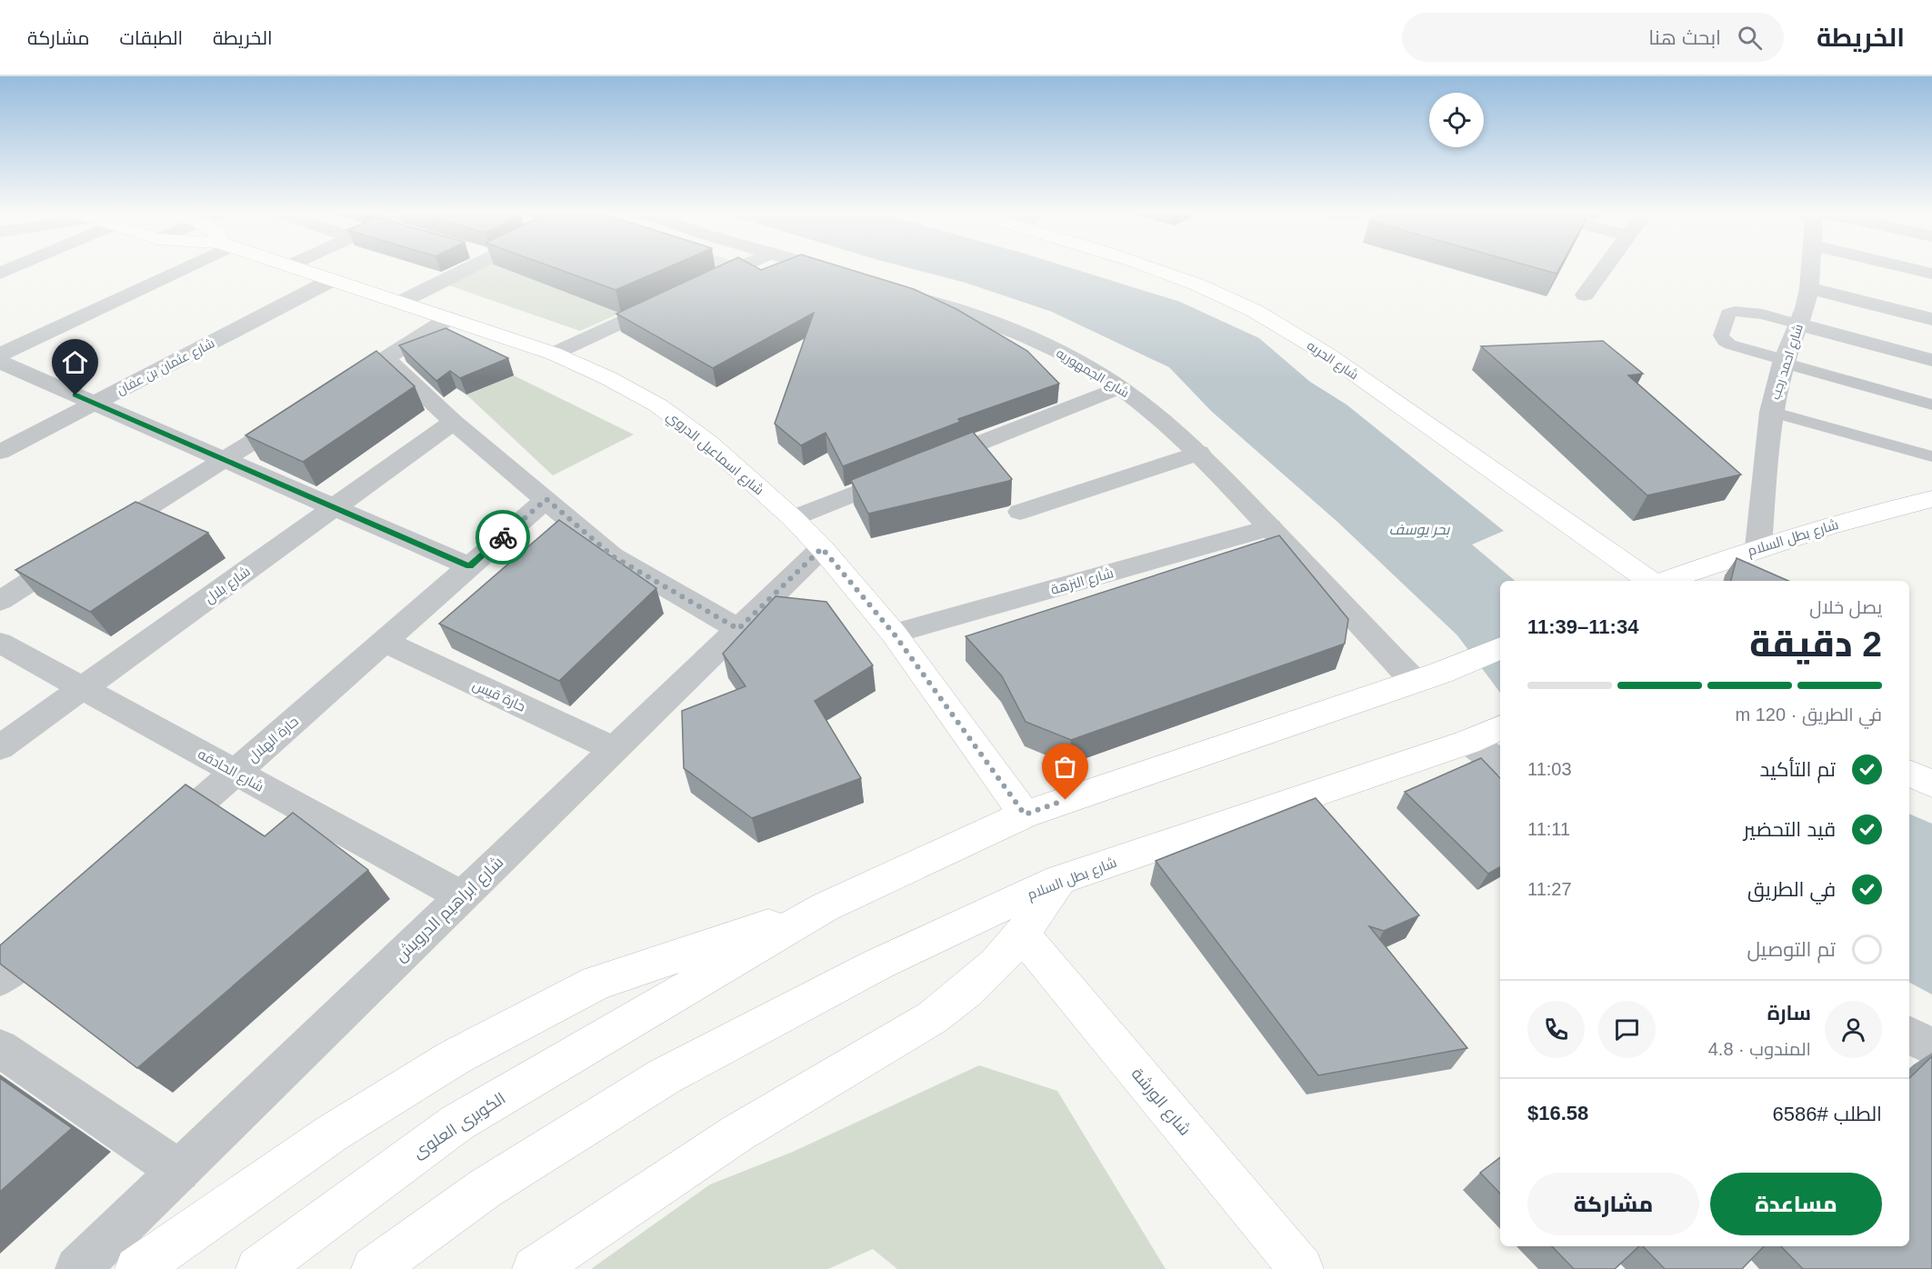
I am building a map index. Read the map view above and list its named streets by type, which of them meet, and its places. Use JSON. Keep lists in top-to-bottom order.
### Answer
{
  "streets": {
    "main road": [
      "شارع الحريه",
      "شارع اسماعيل الدروي",
      "شارع بطل السلام",
      "شارع الورشة",
      "الكوبرى العلوى"
    ],
    "street": [
      "شارع احمد رجب",
      "شارع عثمان بن عفان",
      "شارع الجمهوريه",
      "شارع النزهة",
      "شارع بلال",
      "حارة قيس",
      "حارة الهلال",
      "شارع الحادقه",
      "شارع ابراهيم الدرويش"
    ]
  },
  "crossings": [
    ["شارع احمد رجب", "شارع بطل السلام"],
    ["شارع عثمان بن عفان", "شارع اسماعيل الدروي"],
    ["شارع الجمهوريه", "شارع النزهة"],
    ["شارع اسماعيل الدروي", "شارع النزهة"],
    ["شارع اسماعيل الدروي", "شارع ابراهيم الدرويش"],
    ["شارع بلال", "شارع الحادقه"],
    ["حارة قيس", "حارة الهلال"],
    ["حارة قيس", "شارع ابراهيم الدرويش"],
    ["حارة الهلال", "شارع الحادقه"],
    ["شارع الحادقه", "شارع ابراهيم الدرويش"]
  ],
  "water": ["بحر يوسف"],
  "page": {
    "header": "الخريطة",
    "search": "ابحث هنا",
    "nav": ["الخريطة", "الطبقات", "مشاركة"],
    "heading": ["2 دقيقة", "يصل خلال", "11:34–11:39"],
    "panel": [
      "سارة",
      "المندوب · 4.8",
      "الطلب #6586",
      "$16.58"
    ],
    "bar": "في الطريق · 120 m",
    "list": [
      ["تم التأكيد", "11:03"],
      ["قيد التحضير", "11:11"],
      ["في الطريق", "11:27"],
      "تم التوصيل"
    ],
    "buttons": ["مساعدة", "مشاركة"]
  }
}
